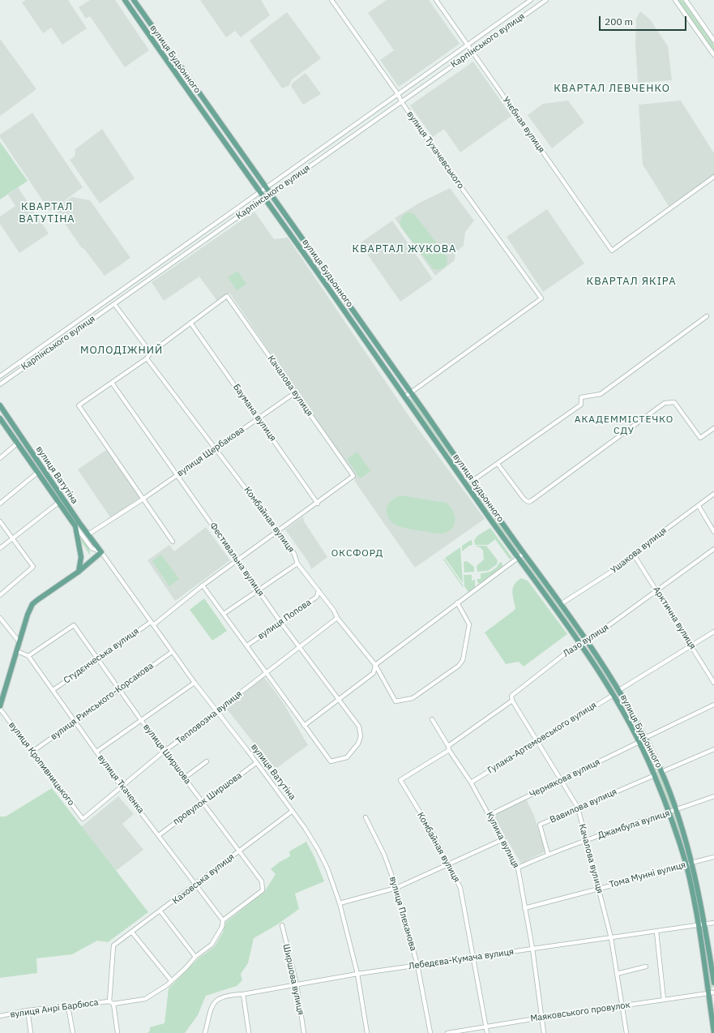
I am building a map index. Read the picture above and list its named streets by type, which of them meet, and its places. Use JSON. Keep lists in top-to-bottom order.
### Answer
{
  "streets": {
    "main road": ["вулиця Будьонного", "вулиця Ватутіна"],
    "street": [
      "Карпінського вулиця",
      "Учєбная вулиця",
      "вулиця Тухачевського",
      "Качалова вулиця",
      "Баумана вулиця",
      "вулиця Щербакова",
      "Комбайная вулиця",
      "Ушакова вулиця",
      "Фестивальна вулиця",
      "Арктична вулиця",
      "вулиця Попова",
      "Лазо вулиця",
      "Студєнчеська вулиця",
      "вулиця Римського-Корсакова",
      "Тепловозна вулиця",
      "Гулака-Артемовського вулиця",
      "вулиця Ширшова",
      "вулиця Кропивницького",
      "Чернякова вулиця",
      "вулиця Ткаченка",
      "провулок Ширшова",
      "Вавилова вулиця",
      "Джамбула вулиця",
      "Кулика вулиця",
      "Тома Мунні вулиця",
      "Каховська вулиця",
      "вулиця Плеханова",
      "Лебедєва-Кумача вулиця",
      "Ширшова вулиця",
      "вулиця Анрі Барбюса",
      "Маяковського провулок"
    ]
  },
  "crossings": [
    ["Карпінського вулиця", "вулиця Будьонного"],
    ["Карпінського вулиця", "Учєбная вулиця"],
    ["Карпінського вулиця", "вулиця Тухачевського"],
    ["вулиця Будьонного", "вулиця Тухачевського"],
    ["вулиця Будьонного", "Ушакова вулиця"],
    ["вулиця Будьонного", "Лазо вулиця"],
    ["вулиця Будьонного", "Гулака-Артемовського вулиця"],
    ["вулиця Будьонного", "Чернякова вулиця"],
    ["вулиця Будьонного", "Вавилова вулиця"],
    ["вулиця Будьонного", "Джамбула вулиця"],
    ["вулиця Будьонного", "Тома Мунні вулиця"],
    ["вулиця Будьонного", "Лебедєва-Кумача вулиця"],
    ["вулиця Будьонного", "Маяковського провулок"],
    ["Качалова вулиця", "Баумана вулиця"],
    ["Качалова вулиця", "вулиця Щербакова"],
    ["Качалова вулиця", "Лазо вулиця"],
    ["Качалова вулиця", "Студєнчеська вулиця"],
    ["Качалова вулиця", "Гулака-Артемовського вулиця"],
    ["Качалова вулиця", "Чернякова вулиця"],
    ["Качалова вулиця", "Вавилова вулиця"],
    ["Качалова вулиця", "Джамбула вулиця"],
    ["Качалова вулиця", "Тома Мунні вулиця"],
    ["Качалова вулиця", "Лебедєва-Кумача вулиця"],
    ["Качалова вулиця", "Маяковського провулок"],
    ["Баумана вулиця", "вулиця Щербакова"],
    ["Баумана вулиця", "Студєнчеська вулиця"],
    ["вулиця Щербакова", "вулиця Ватутіна"],
    ["вулиця Щербакова", "Комбайная вулиця"],
    ["вулиця Щербакова", "Фестивальна вулиця"],
    ["вулиця Ватутіна", "Студєнчеська вулиця"],
    ["вулиця Ватутіна", "вулиця Римського-Корсакова"],
    ["вулиця Ватутіна", "Тепловозна вулиця"],
    ["вулиця Ватутіна", "провулок Ширшова"],
    ["вулиця Ватутіна", "Каховська вулиця"],
    ["вулиця Ватутіна", "Лебедєва-Кумача вулиця"],
    ["Комбайная вулиця", "вулиця Попова"],
    ["Комбайная вулиця", "Лазо вулиця"],
    ["Комбайная вулиця", "Студєнчеська вулиця"],
    ["Комбайная вулиця", "Тепловозна вулиця"],
    ["Комбайная вулиця", "Лебедєва-Кумача вулиця"],
    ["Комбайная вулиця", "Маяковського провулок"],
    ["Ушакова вулиця", "Арктична вулиця"],
    ["Фестивальна вулиця", "вулиця Попова"],
    ["Фестивальна вулиця", "Студєнчеська вулиця"],
    ["Фестивальна вулиця", "Тепловозна вулиця"],
    ["Арктична вулиця", "Лазо вулиця"],
    ["Лазо вулиця", "Кулика вулиця"],
    ["Студєнчеська вулиця", "вулиця Ширшова"],
    ["Студєнчеська вулиця", "вулиця Ткаченка"],
    ["вулиця Римського-Корсакова", "вулиця Ширшова"],
    ["вулиця Римського-Корсакова", "вулиця Кропивницького"],
    ["вулиця Римського-Корсакова", "вулиця Ткаченка"],
    ["Тепловозна вулиця", "вулиця Ширшова"],
    ["Тепловозна вулиця", "вулиця Кропивницького"],
    ["Тепловозна вулиця", "вулиця Ткаченка"],
    ["Гулака-Артемовського вулиця", "Кулика вулиця"],
    ["вулиця Ширшова", "вулиця Ткаченка"],
    ["вулиця Ширшова", "провулок Ширшова"],
    ["вулиця Ширшова", "Каховська вулиця"],
    ["Чернякова вулиця", "Кулика вулиця"],
    ["вулиця Ткаченка", "провулок Ширшова"],
    ["вулиця Ткаченка", "Каховська вулиця"],
    ["Вавилова вулиця", "Джамбула вулиця"],
    ["Джамбула вулиця", "Кулика вулиця"],
    ["Кулика вулиця", "Тома Мунні вулиця"],
    ["Кулика вулиця", "Лебедєва-Кумача вулиця"],
    ["Кулика вулиця", "Маяковського провулок"],
    ["Каховська вулиця", "вулиця Анрі Барбюса"],
    ["вулиця Плеханова", "Лебедєва-Кумача вулиця"],
    ["Лебедєва-Кумача вулиця", "Ширшова вулиця"]
  ],
  "districts": [
    "КВАРТАЛ ЛЕВЧЕНКО",
    "КВАРТАЛ ВАТУТІНА",
    "КВАРТАЛ ЖУКОВА",
    "КВАРТАЛ ЯКІРА",
    "МОЛОДІЖНИЙ",
    "АКАДЕММІСТЕЧКО СДУ",
    "ОКСФОРД"
  ],
  "scale_bar": "200 m"
}
